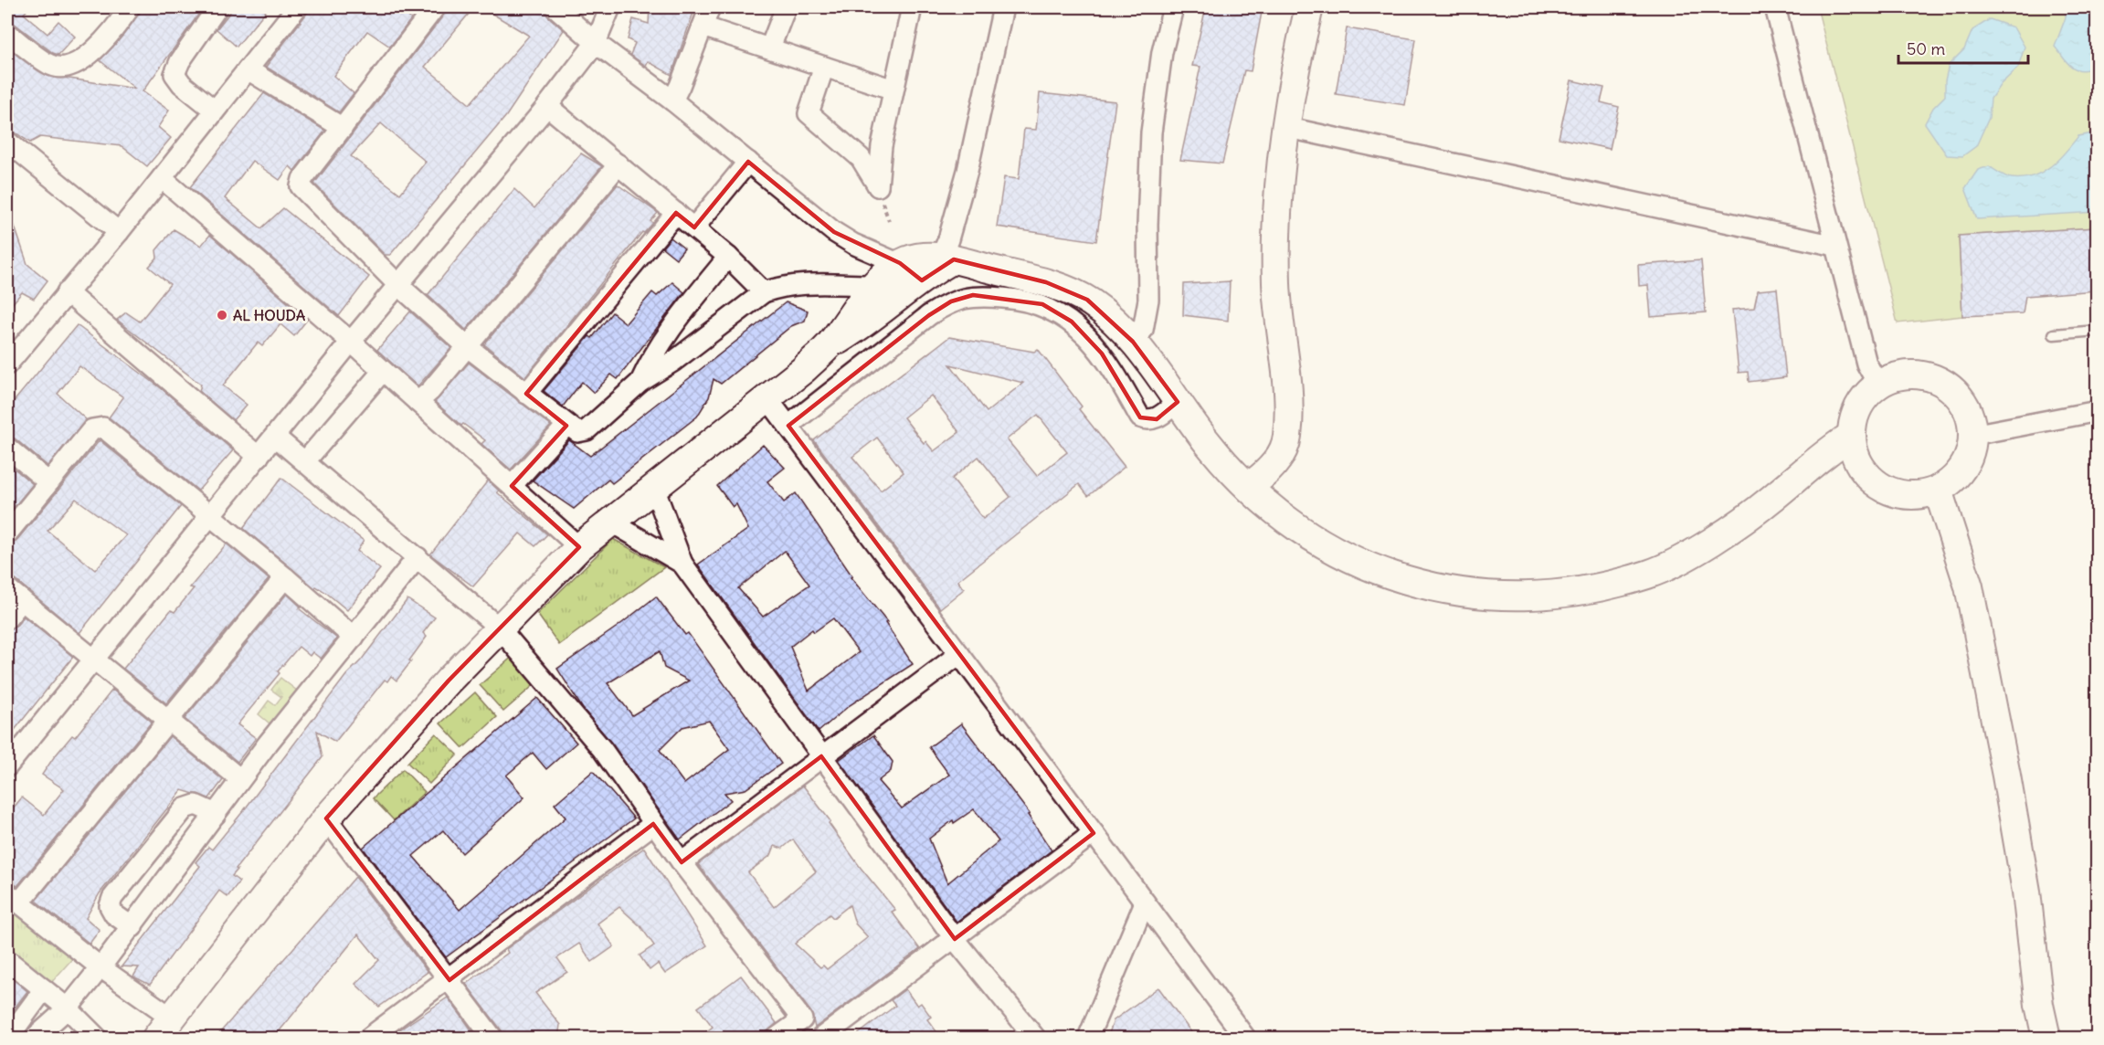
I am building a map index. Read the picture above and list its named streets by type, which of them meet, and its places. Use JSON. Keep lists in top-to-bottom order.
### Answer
{
  "places": ["AL HOUDA"],
  "scale_bar": "50 m"
}
